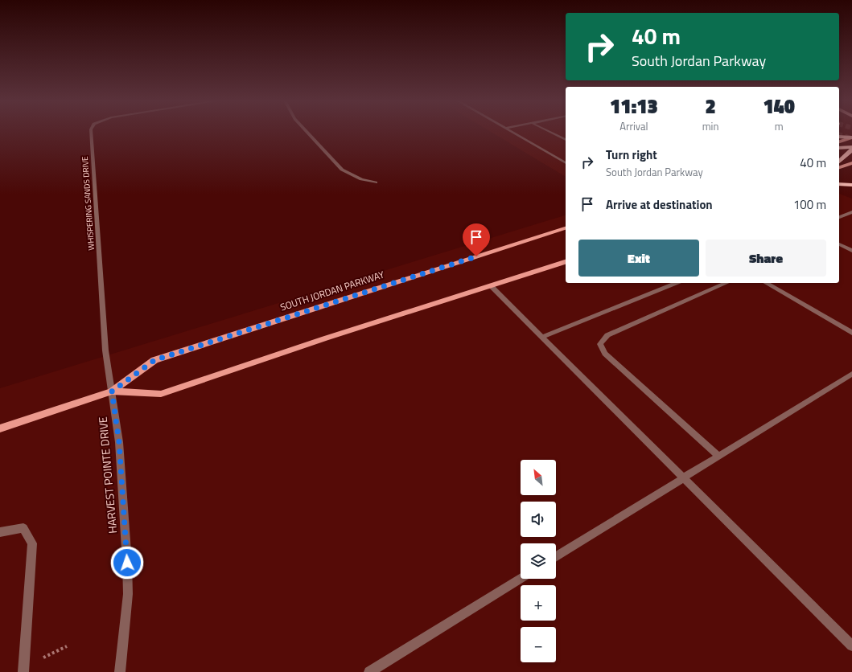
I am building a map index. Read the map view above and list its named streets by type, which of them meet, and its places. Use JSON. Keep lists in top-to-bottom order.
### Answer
{
  "streets": {
    "main road": ["SOUTH JORDAN PARKWAY"],
    "street": ["WHISPERING SANDS DRIVE", "HARVEST POINTE DRIVE"]
  },
  "crossings": [
    ["WHISPERING SANDS DRIVE", "SOUTH JORDAN PARKWAY"],
    ["WHISPERING SANDS DRIVE", "HARVEST POINTE DRIVE"],
    ["SOUTH JORDAN PARKWAY", "HARVEST POINTE DRIVE"]
  ],
  "north": "top left",
  "page": {
    "turn": ["40 m", "South Jordan Parkway"],
    "eta": [
      "11:13",
      "Arrival",
      "2",
      "min",
      "140",
      "m"
    ],
    "list": [
      {
        "name": "Turn right",
        "note": "South Jordan Parkway",
        "value": "40 m"
      },
      {
        "name": "Arrive at destination",
        "value": "100 m"
      }
    ],
    "buttons": ["Exit", "Share"],
    "map_buttons": ["+", "−"]
  }
}
